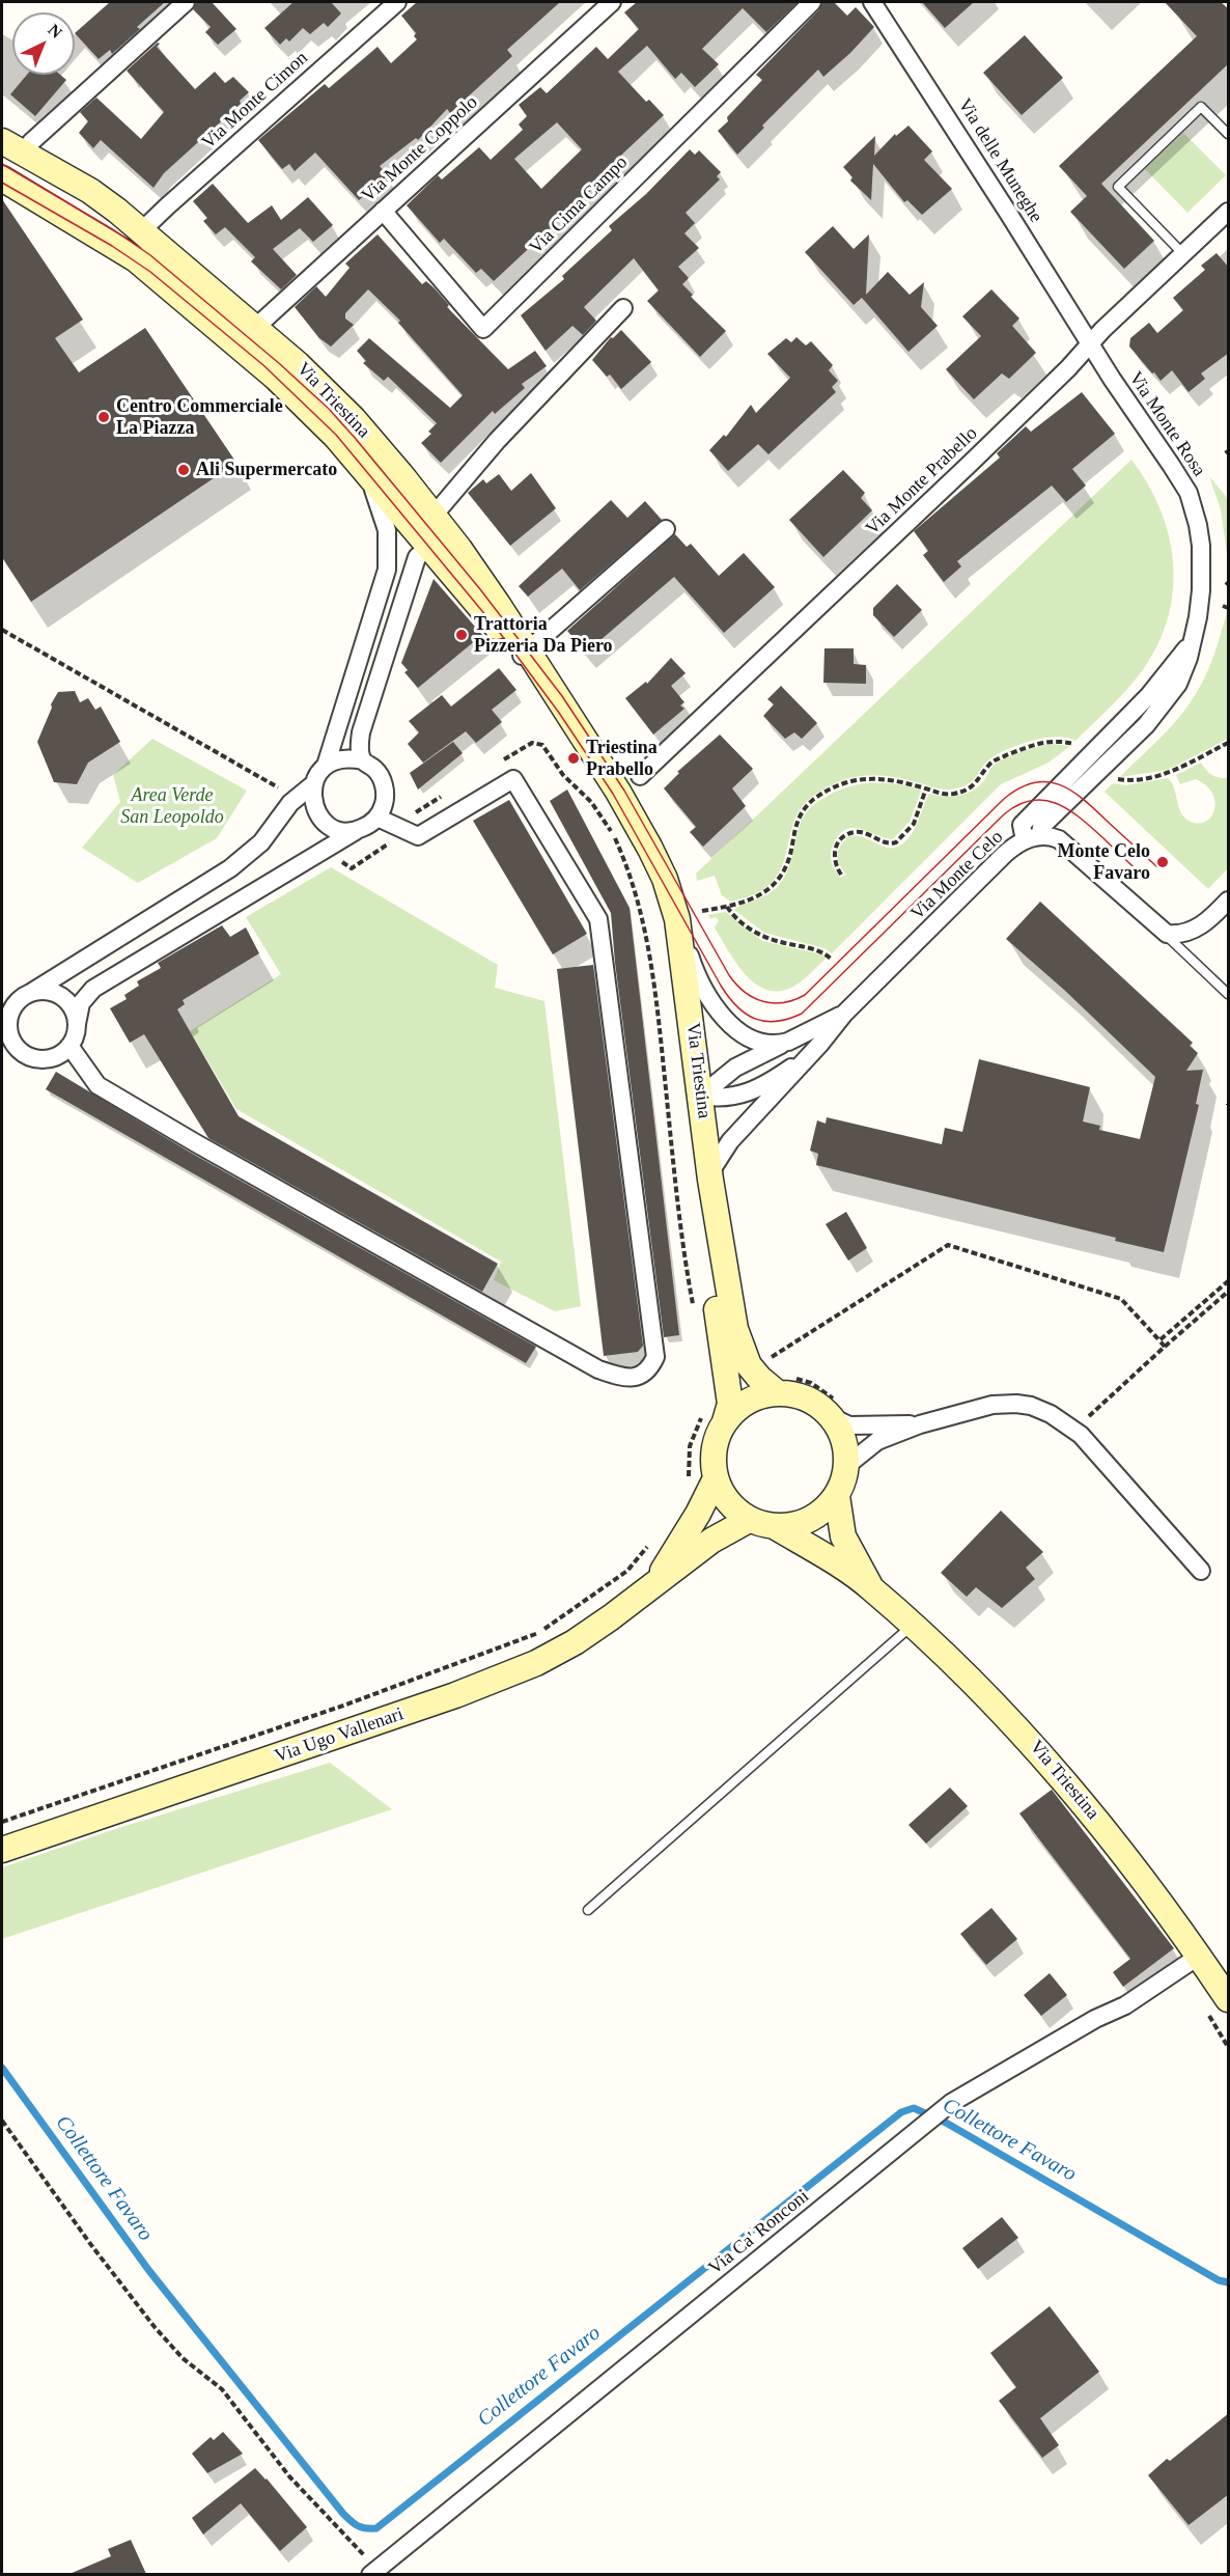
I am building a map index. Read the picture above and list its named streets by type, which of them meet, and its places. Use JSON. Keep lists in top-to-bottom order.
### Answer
{
  "streets": {
    "street": [
      "Via Monte Cimon",
      "Via Monte Coppolo",
      "Via delle Muneghe",
      "Via Cima Campo",
      "Via Triestina",
      "Via Monte Rosa",
      "Via Monte Prabello",
      "Via Monte Celo",
      "Via Ugo Vallenari",
      "Via Ca' Ronconi"
    ]
  },
  "crossings": [
    ["Via Monte Cimon", "Via Triestina"],
    ["Via Monte Coppolo", "Via Cima Campo"],
    ["Via Monte Coppolo", "Via Triestina"],
    ["Via delle Muneghe", "Via Monte Rosa"],
    ["Via delle Muneghe", "Via Monte Prabello"],
    ["Via Triestina", "Via Monte Celo"],
    ["Via Triestina", "Via Ugo Vallenari"],
    ["Via Triestina", "Via Ca' Ronconi"],
    ["Via Monte Rosa", "Via Monte Prabello"],
    ["Via Monte Rosa", "Via Monte Celo"]
  ],
  "water": ["Collettore Favaro"],
  "parks": ["Area Verde San Leopoldo"],
  "places": [
    "Centro Commerciale La Piazza",
    "Ali Supermercato",
    "Trattoria Pizzeria Da Piero",
    "Triestina Prabello",
    "Monte Celo Favaro"
  ],
  "north": "top right"
}
